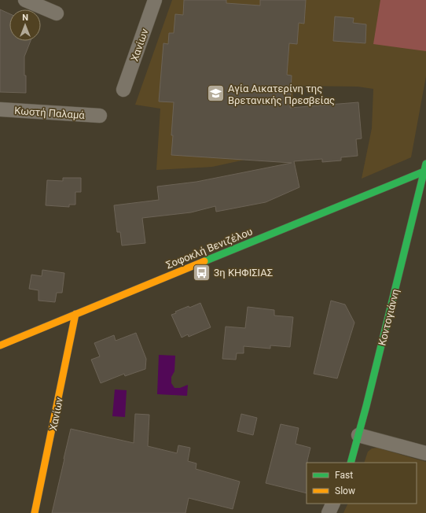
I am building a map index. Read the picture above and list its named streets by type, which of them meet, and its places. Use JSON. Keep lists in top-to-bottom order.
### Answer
{
  "streets": {
    "street": [
      "Χανίων",
      "Κωστή Παλαμά",
      "Σοφοκλή Βενιζέλου",
      "Κοντογιάννη"
    ]
  },
  "crossings": [
    ["Χανίων", "Σοφοκλή Βενιζέλου"],
    ["Σοφοκλή Βενιζέλου", "Κοντογιάννη"]
  ],
  "places": {
    "school or university": ["Αγία Αικατερίνη της Βρετανικής Πρεσβείας"],
    "bus stop": ["3η ΚΗΦΙΣΙΑΣ"]
  },
  "legend": ["Fast", "Slow"],
  "north": "top"
}
